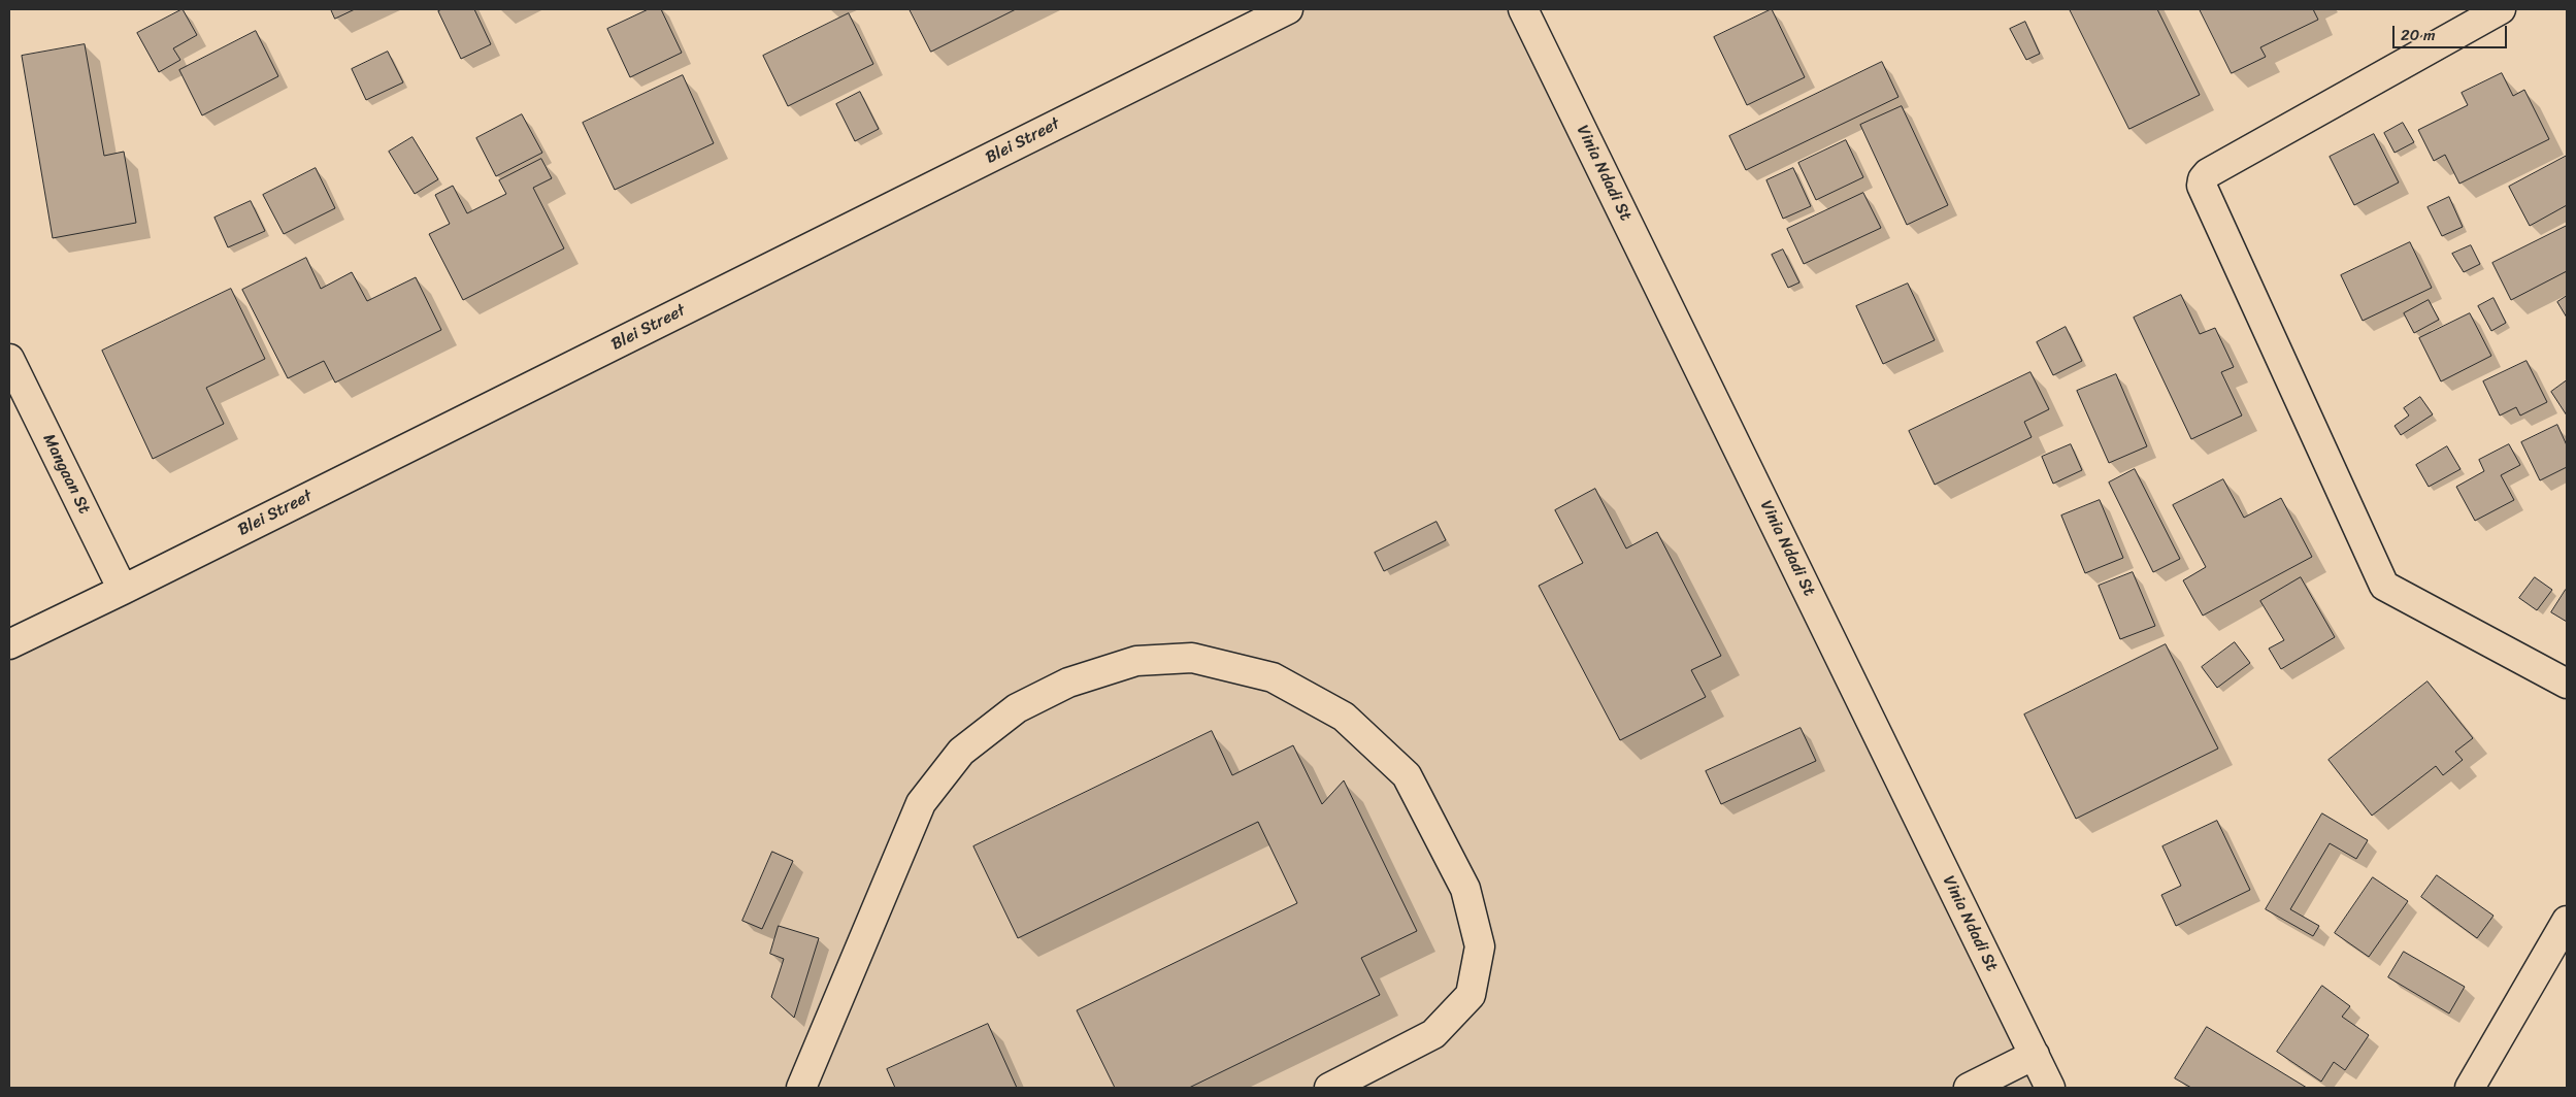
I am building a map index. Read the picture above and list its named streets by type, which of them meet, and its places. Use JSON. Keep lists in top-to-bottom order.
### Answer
{
  "streets": {
    "street": ["Blei Street", "Vinia Ndadi St", "Mangaan St"]
  },
  "crossings": [
    ["Blei Street", "Mangaan St"]
  ],
  "scale_bar": "20 m"
}
